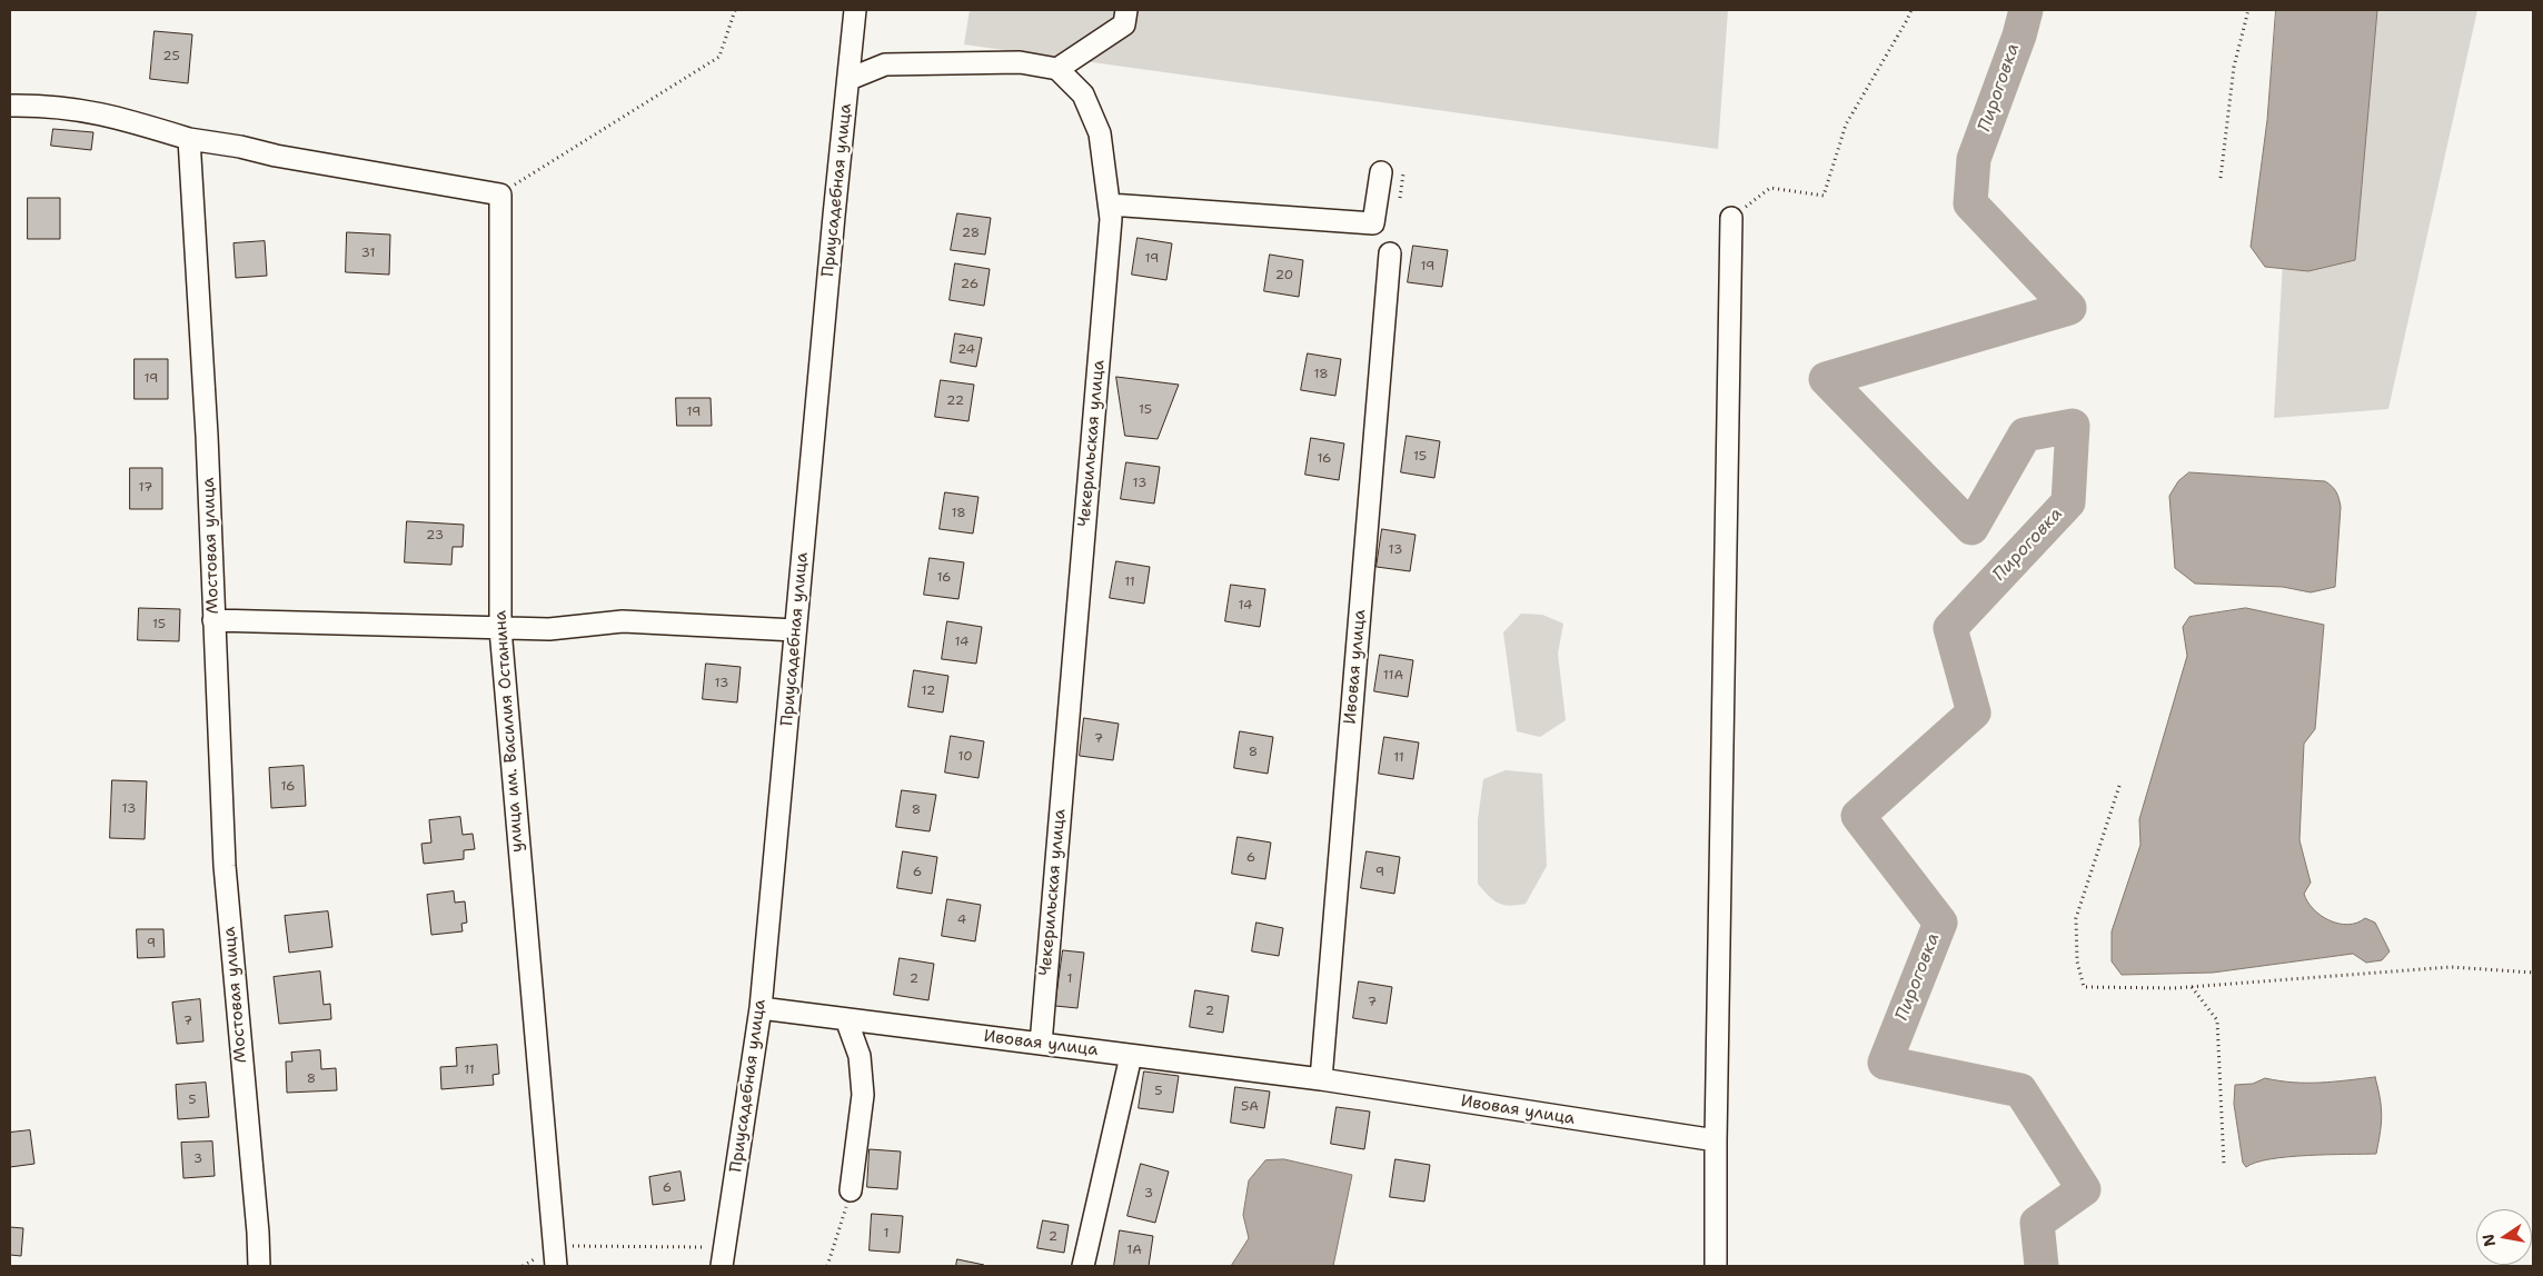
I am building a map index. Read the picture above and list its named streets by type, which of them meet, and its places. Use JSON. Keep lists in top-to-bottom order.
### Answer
{
  "streets": {
    "street": [
      "Приусадебная улица",
      "Чекерильская улица",
      "Мостовая улица",
      "Ивовая улица",
      "улица им. Василия Останина"
    ]
  },
  "crossings": [
    ["Приусадебная улица", "Ивовая улица"],
    ["Чекерильская улица", "Ивовая улица"]
  ],
  "water": ["Пироговка"],
  "house_numbers": [
    "25",
    "28",
    "31",
    "19",
    "19",
    "20",
    "26",
    "24",
    "18",
    "19",
    "22",
    "15",
    "19",
    "15",
    "16",
    "13",
    "17",
    "18",
    "23",
    "13",
    "16",
    "11",
    "14",
    "15",
    "14",
    "11А",
    "13",
    "12",
    "7",
    "8",
    "10",
    "11",
    "16",
    "13",
    "8",
    "6",
    "6",
    "9",
    "4",
    "9",
    "2",
    "1",
    "7",
    "2",
    "7",
    "11",
    "8",
    "5",
    "5",
    "5А",
    "3",
    "6",
    "3",
    "1",
    "2",
    "1А"
  ],
  "north": "left"
}
